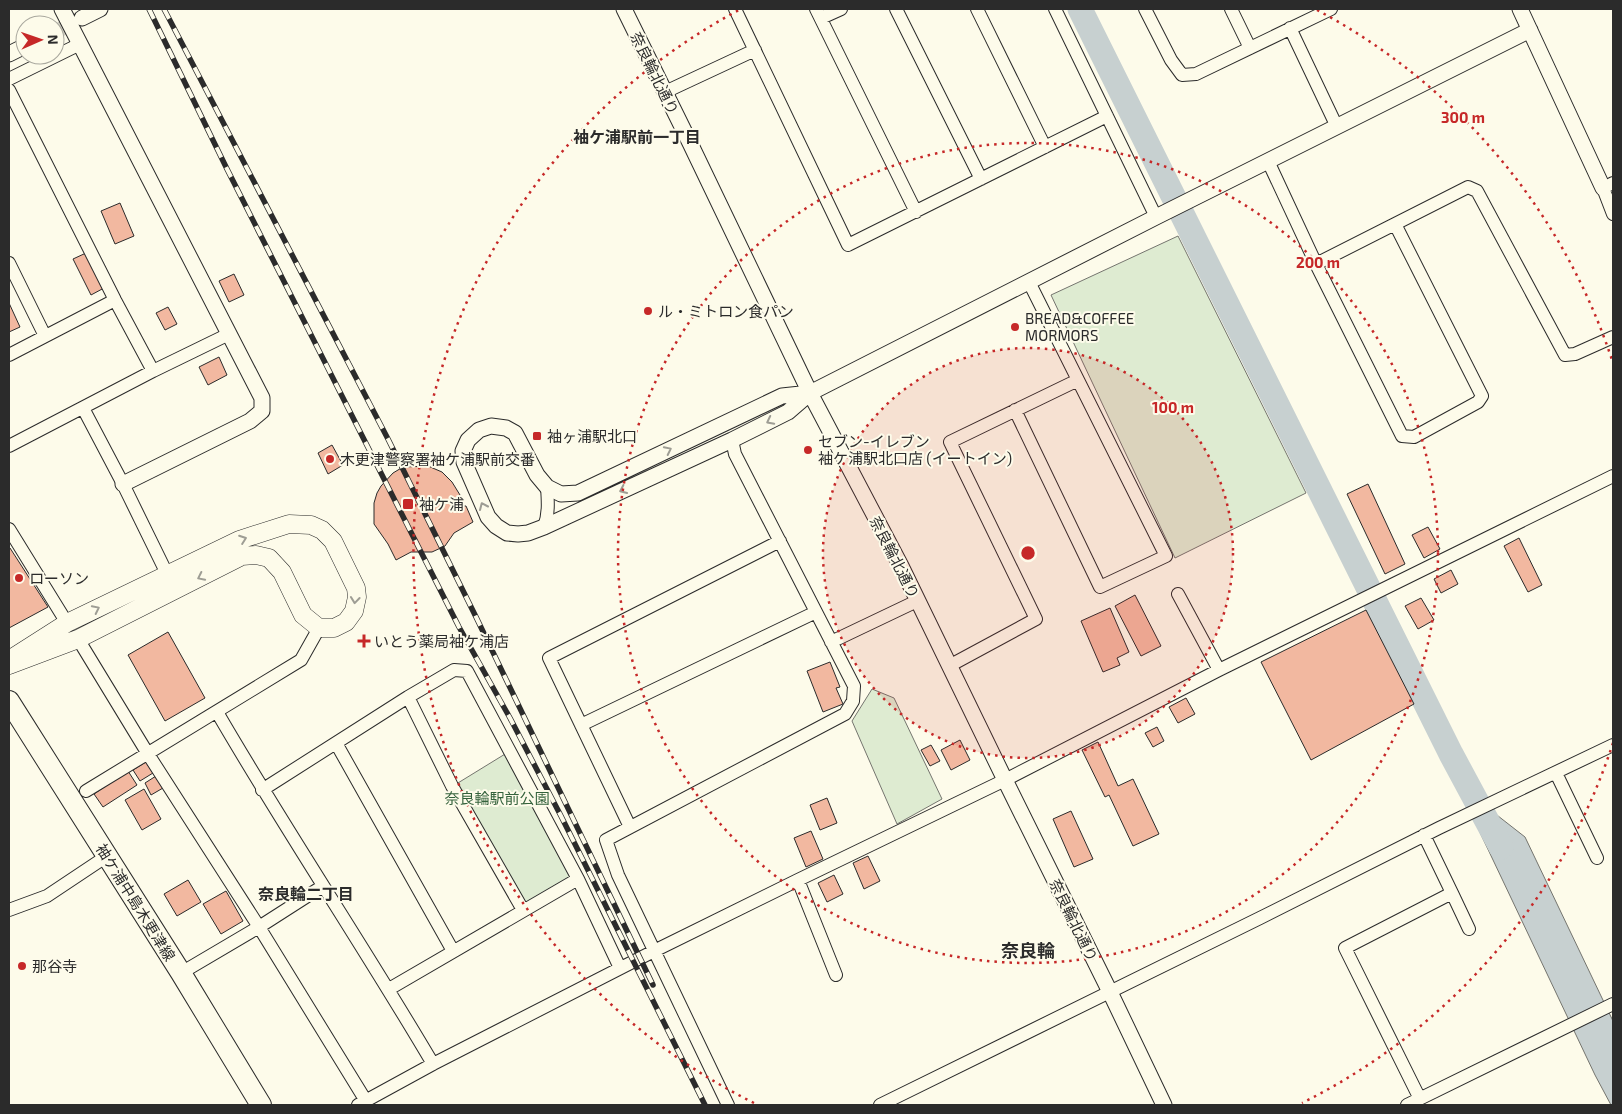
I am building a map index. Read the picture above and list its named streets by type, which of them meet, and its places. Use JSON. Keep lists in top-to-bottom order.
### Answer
{
  "streets": {
    "main road": ["袖ケ浦中島木更津線"],
    "street": ["奈良輪北通り"]
  },
  "districts": ["袖ケ浦駅前一丁目", "奈良輪二丁目", "奈良輪"],
  "parks": ["奈良輪駅前公園"],
  "places": {
    "other": [
      "ル・ミトロン食パン",
      "BREAD&COFFEE MORMORS",
      "セブン-イレブン 袖ケ浦駅北口店 (イートイン)",
      "木更津警察署袖ケ浦駅前交番",
      "ローソン",
      "那谷寺"
    ],
    "transit": ["袖ヶ浦駅北口", "袖ケ浦"],
    "health": ["いとう薬局袖ケ浦店"]
  },
  "north": "right",
  "rings": ["300 m", "200 m", "100 m"]
}
